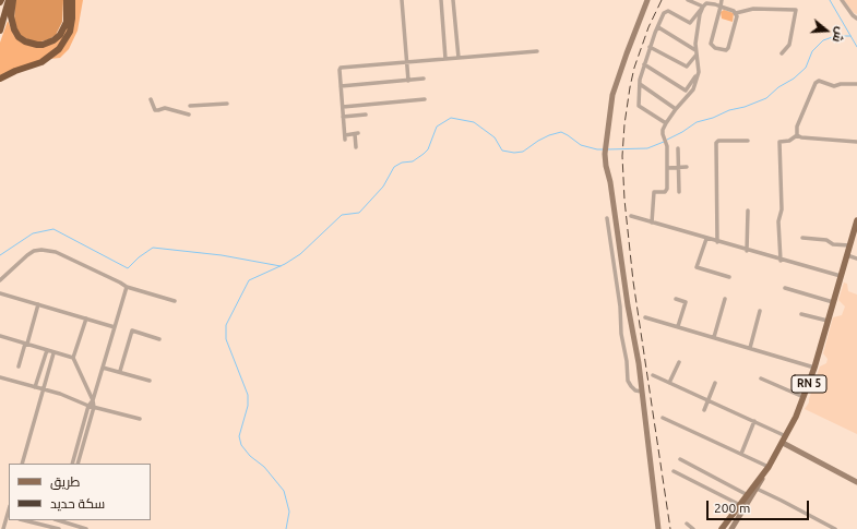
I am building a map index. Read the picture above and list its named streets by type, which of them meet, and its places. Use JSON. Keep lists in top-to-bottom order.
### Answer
{
  "streets": {
    "main road": ["RN 5"]
  },
  "legend": ["طريق", "سكة حديد"],
  "scale_bar": "200 m",
  "north": "right"
}
